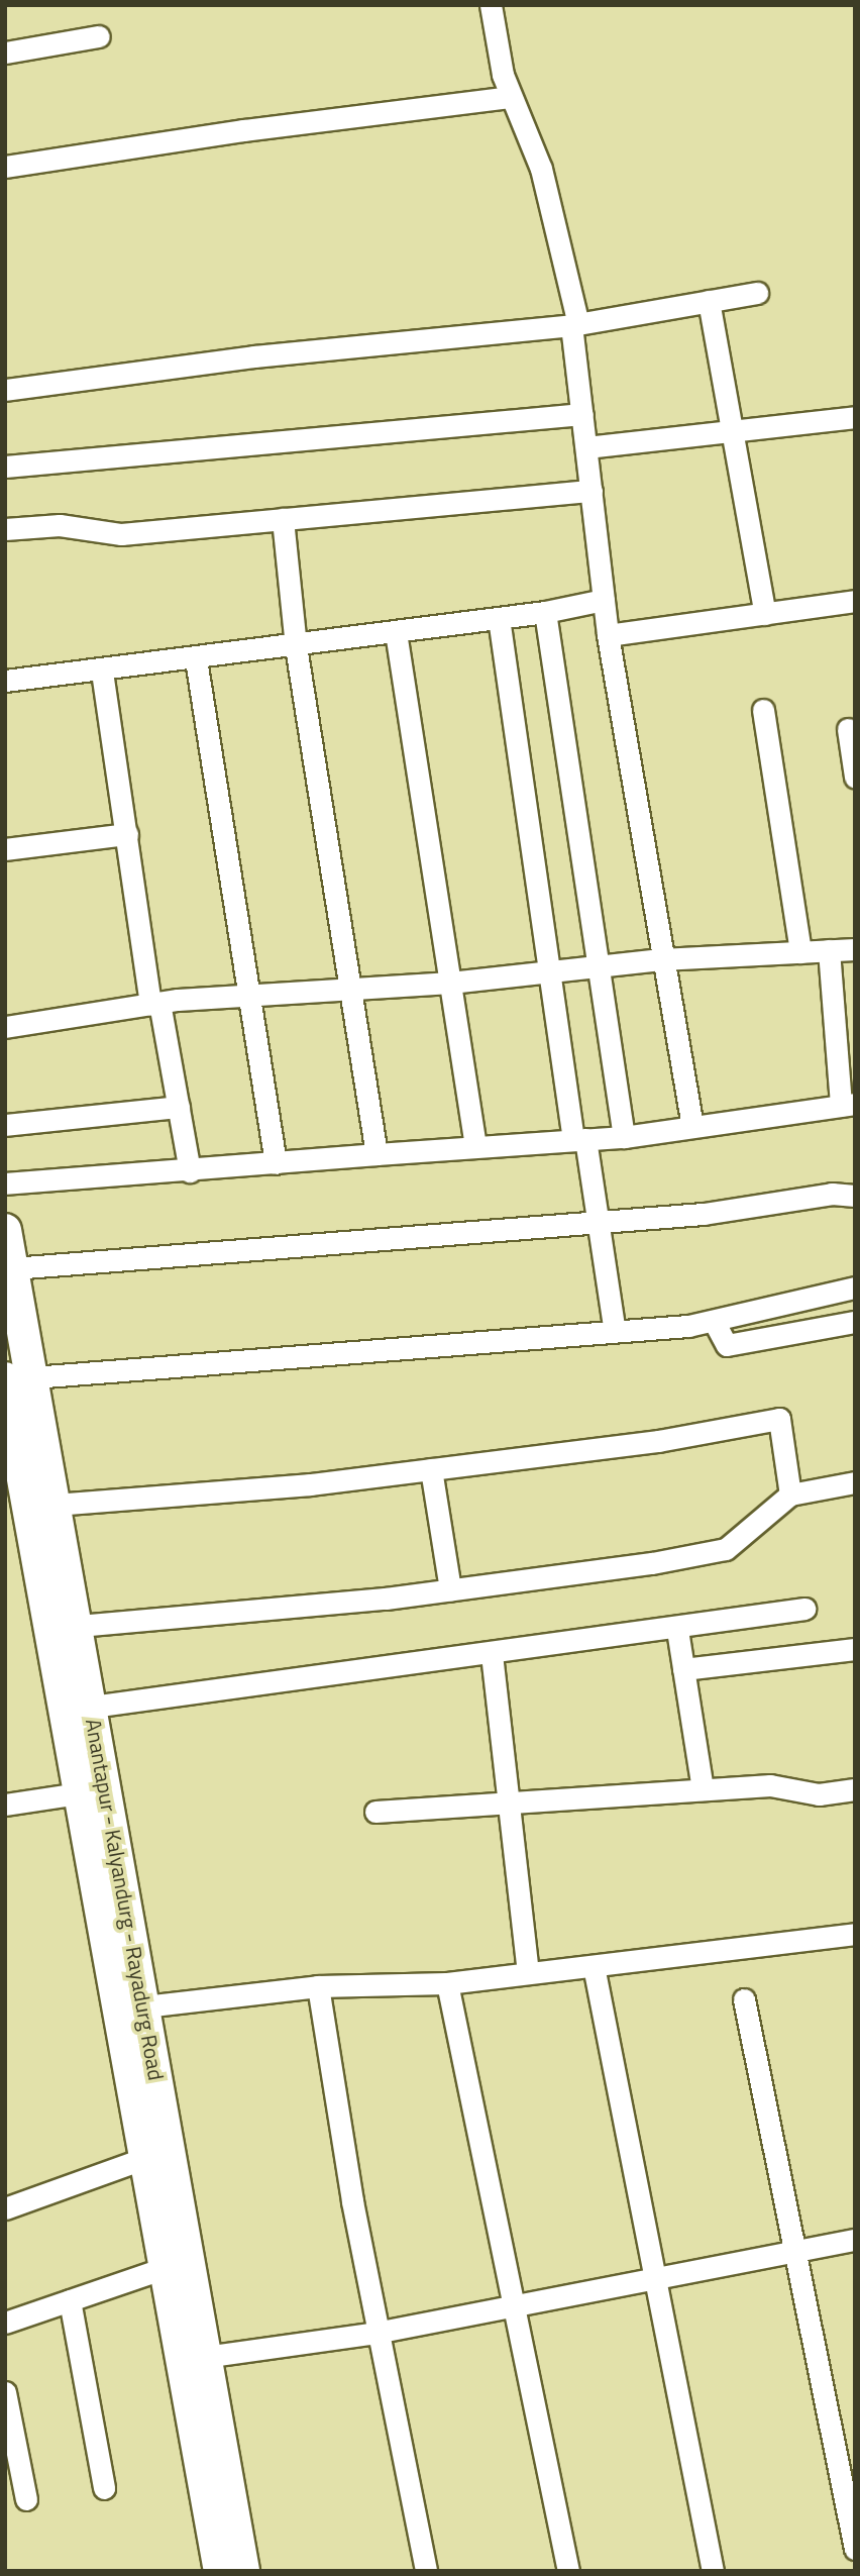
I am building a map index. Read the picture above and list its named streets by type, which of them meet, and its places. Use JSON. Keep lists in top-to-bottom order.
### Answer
{
  "streets": {
    "highway": ["Anantapur - Kalyandurg - Rayadurg Road"]
  }
}
